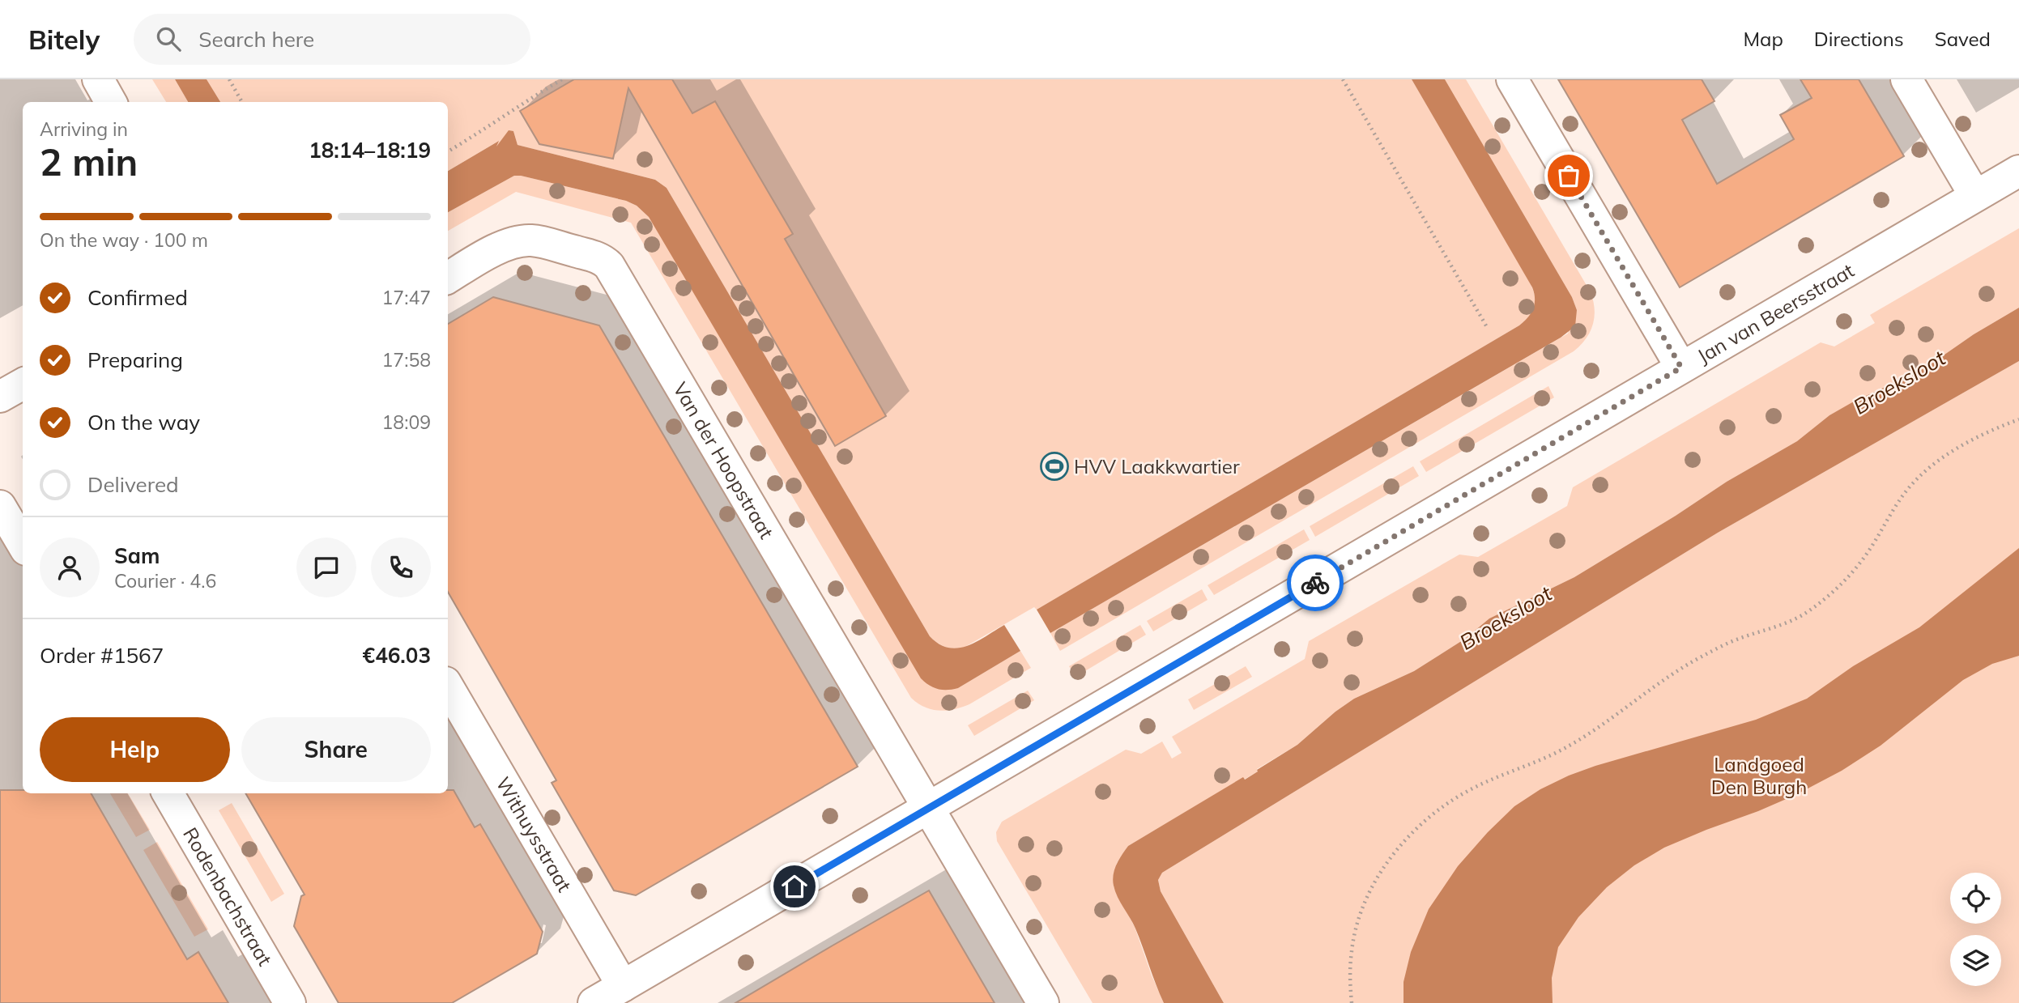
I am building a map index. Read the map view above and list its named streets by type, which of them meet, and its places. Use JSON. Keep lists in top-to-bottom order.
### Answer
{
  "streets": {
    "street": [
      "Jan van Beersstraat",
      "Van der Hoopstraat",
      "Withuysstraat",
      "Rodenbachstraat"
    ]
  },
  "crossings": [
    ["Jan van Beersstraat", "Van der Hoopstraat"],
    ["Jan van Beersstraat", "Withuysstraat"]
  ],
  "water": ["Broeksloot"],
  "parks": ["Landgoed Den Burgh"],
  "places": {
    "sports": ["HVV Laakkwartier"]
  },
  "page": {
    "header": "Bitely",
    "search": "Search here",
    "nav": ["Map", "Directions", "Saved"],
    "heading": ["2 min", "Arriving in", "18:14–18:19"],
    "panel": [
      "Sam",
      "Courier · 4.6",
      "Order #1567",
      "€46.03"
    ],
    "bar": "On the way · 100 m",
    "list": [
      ["Confirmed", "17:47"],
      ["Preparing", "17:58"],
      ["On the way", "18:09"],
      "Delivered"
    ],
    "buttons": ["Help", "Share"]
  }
}
